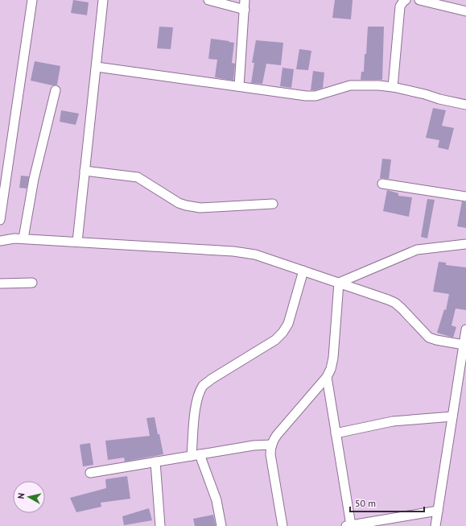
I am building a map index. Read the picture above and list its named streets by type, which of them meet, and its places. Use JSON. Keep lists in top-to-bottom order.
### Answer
{
  "scale_bar": "50 m",
  "north": "left"
}
